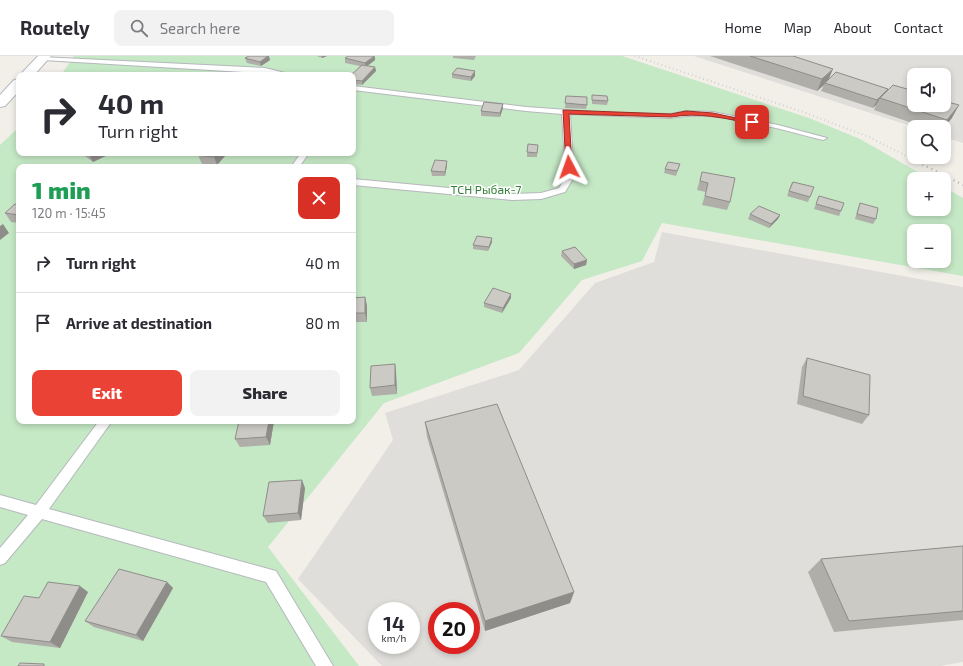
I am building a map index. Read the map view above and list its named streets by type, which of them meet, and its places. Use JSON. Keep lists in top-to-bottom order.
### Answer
{
  "parks": ["ТСН Рыбак-7"],
  "page": {
    "header": "Routely",
    "search": "Search here",
    "nav": [
      "Home",
      "Map",
      "About",
      "Contact"
    ],
    "map_buttons": ["+", "−"],
    "turn": ["40 m", "Turn right"],
    "heading": ["1 min", "120 m · 15:45"],
    "list": [
      {
        "name": "Turn right",
        "value": "40 m"
      },
      {
        "name": "Arrive at destination",
        "value": "80 m"
      }
    ],
    "buttons": ["Exit", "Share"],
    "speed": "14 km/h",
    "limit": "20"
  }
}
